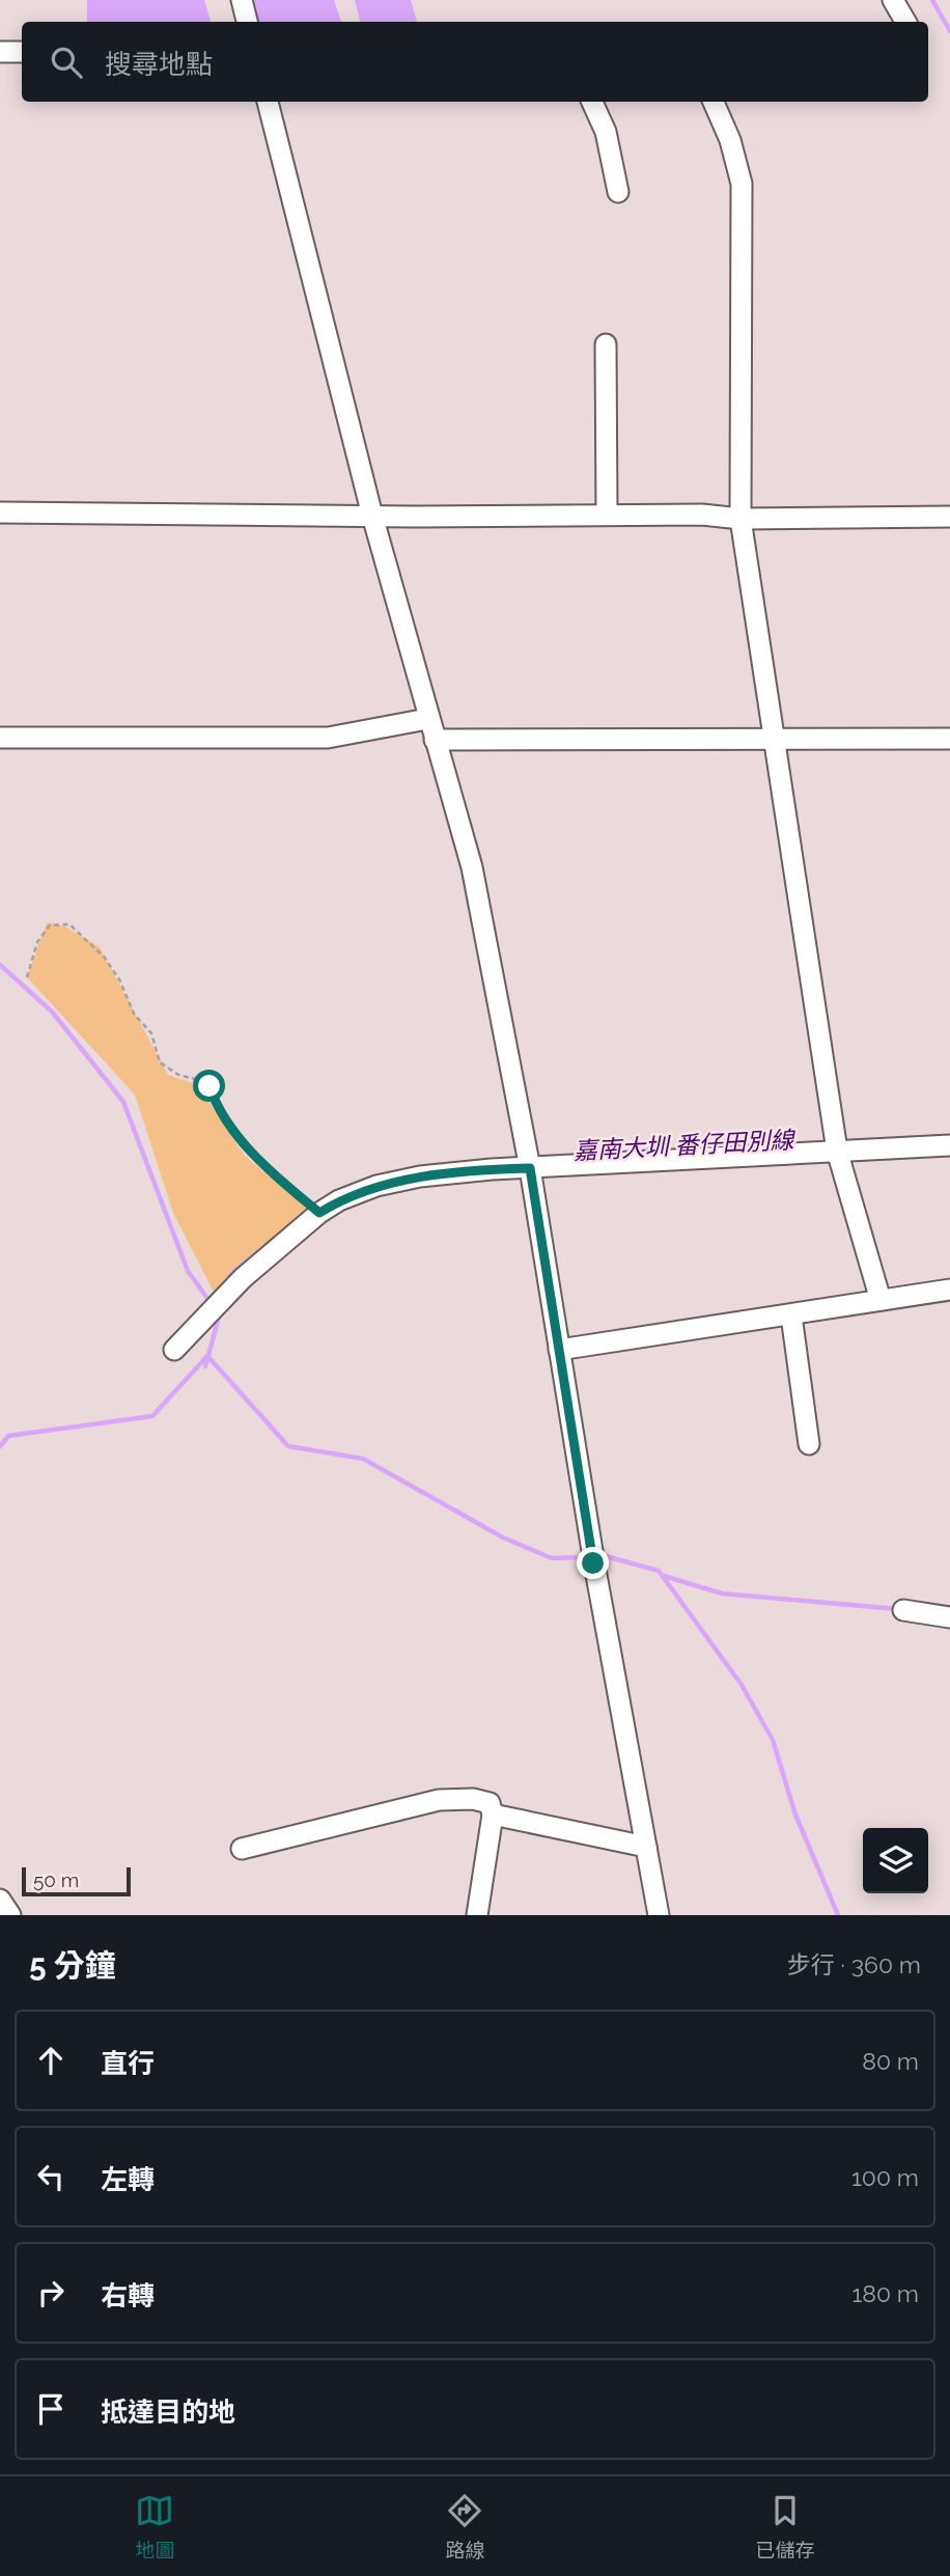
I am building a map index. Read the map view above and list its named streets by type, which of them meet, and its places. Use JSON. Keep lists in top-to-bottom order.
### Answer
{
  "water": ["嘉南大圳 番仔田別線"],
  "scale_bar": "50 m",
  "page": {
    "search": "搜尋地點",
    "scale": "50 m",
    "heading": ["5 分鐘", "步行 · 360 m"],
    "list": [
      ["直行", "80 m"],
      ["左轉", "100 m"],
      ["右轉", "180 m"],
      "抵達目的地"
    ],
    "nav": ["地圖", "路線", "已儲存"]
  }
}
